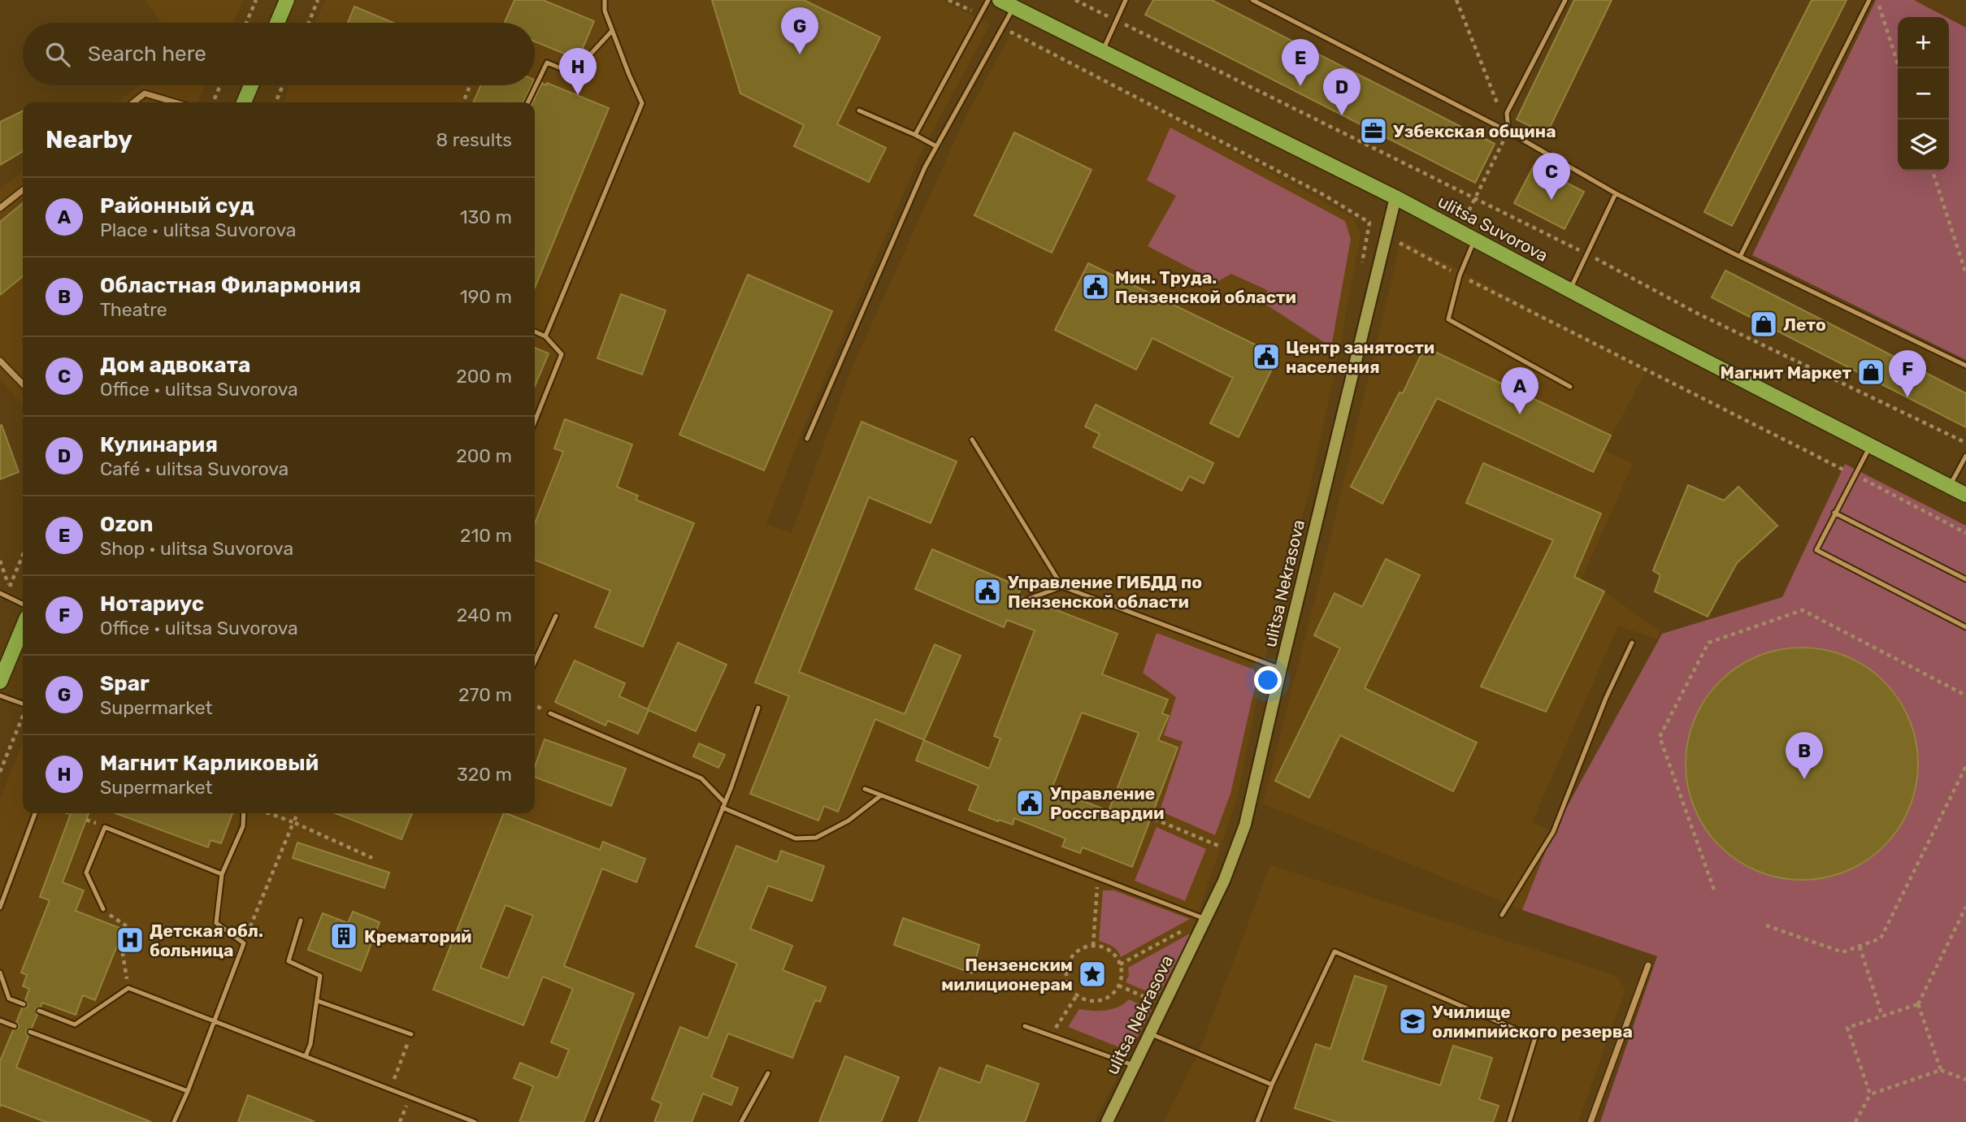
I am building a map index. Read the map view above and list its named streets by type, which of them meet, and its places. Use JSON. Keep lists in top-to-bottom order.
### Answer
{
  "streets": {
    "main road": ["ulitsa Suvorova", "ulitsa Nekrasova"]
  },
  "crossings": [
    ["ulitsa Suvorova", "ulitsa Nekrasova"]
  ],
  "places": {
    "office": ["Узбекская община"],
    "public building": [
      "Мин. Труда. Пензенской области",
      "Центр занятости населения",
      "Управление ГИБДД по Пензенской области",
      "Управление Россгвардии"
    ],
    "shop": ["Лето", "Магнит Маркет"],
    "building": ["Крематорий"],
    "hospital": ["Детская обл. больница"],
    "place": ["Пензенским милиционерам"],
    "school or university": ["Училище олимпийского резерва"]
  },
  "page": {
    "pins": [
      "G",
      "E",
      "H",
      "D",
      "C",
      "F",
      "A",
      "B"
    ],
    "map_buttons": ["+", "−"],
    "search": "Search here",
    "heading": ["Nearby", "8 results"],
    "list": [
      {
        "mark": "A",
        "name": "Районный суд",
        "note": "Place · ulitsa Suvorova",
        "value": "130 m"
      },
      {
        "mark": "B",
        "name": "Областная Филармония",
        "note": "Theatre",
        "value": "190 m"
      },
      {
        "mark": "C",
        "name": "Дом адвоката",
        "note": "Office · ulitsa Suvorova",
        "value": "200 m"
      },
      {
        "mark": "D",
        "name": "Кулинария",
        "note": "Café · ulitsa Suvorova",
        "value": "200 m"
      },
      {
        "mark": "E",
        "name": "Ozon",
        "note": "Shop · ulitsa Suvorova",
        "value": "210 m"
      },
      {
        "mark": "F",
        "name": "Нотариус",
        "note": "Office · ulitsa Suvorova",
        "value": "240 m"
      },
      {
        "mark": "G",
        "name": "Spar",
        "note": "Supermarket",
        "value": "270 m"
      },
      {
        "mark": "H",
        "name": "Магнит Карликовый",
        "note": "Supermarket",
        "value": "320 m"
      }
    ]
  }
}
